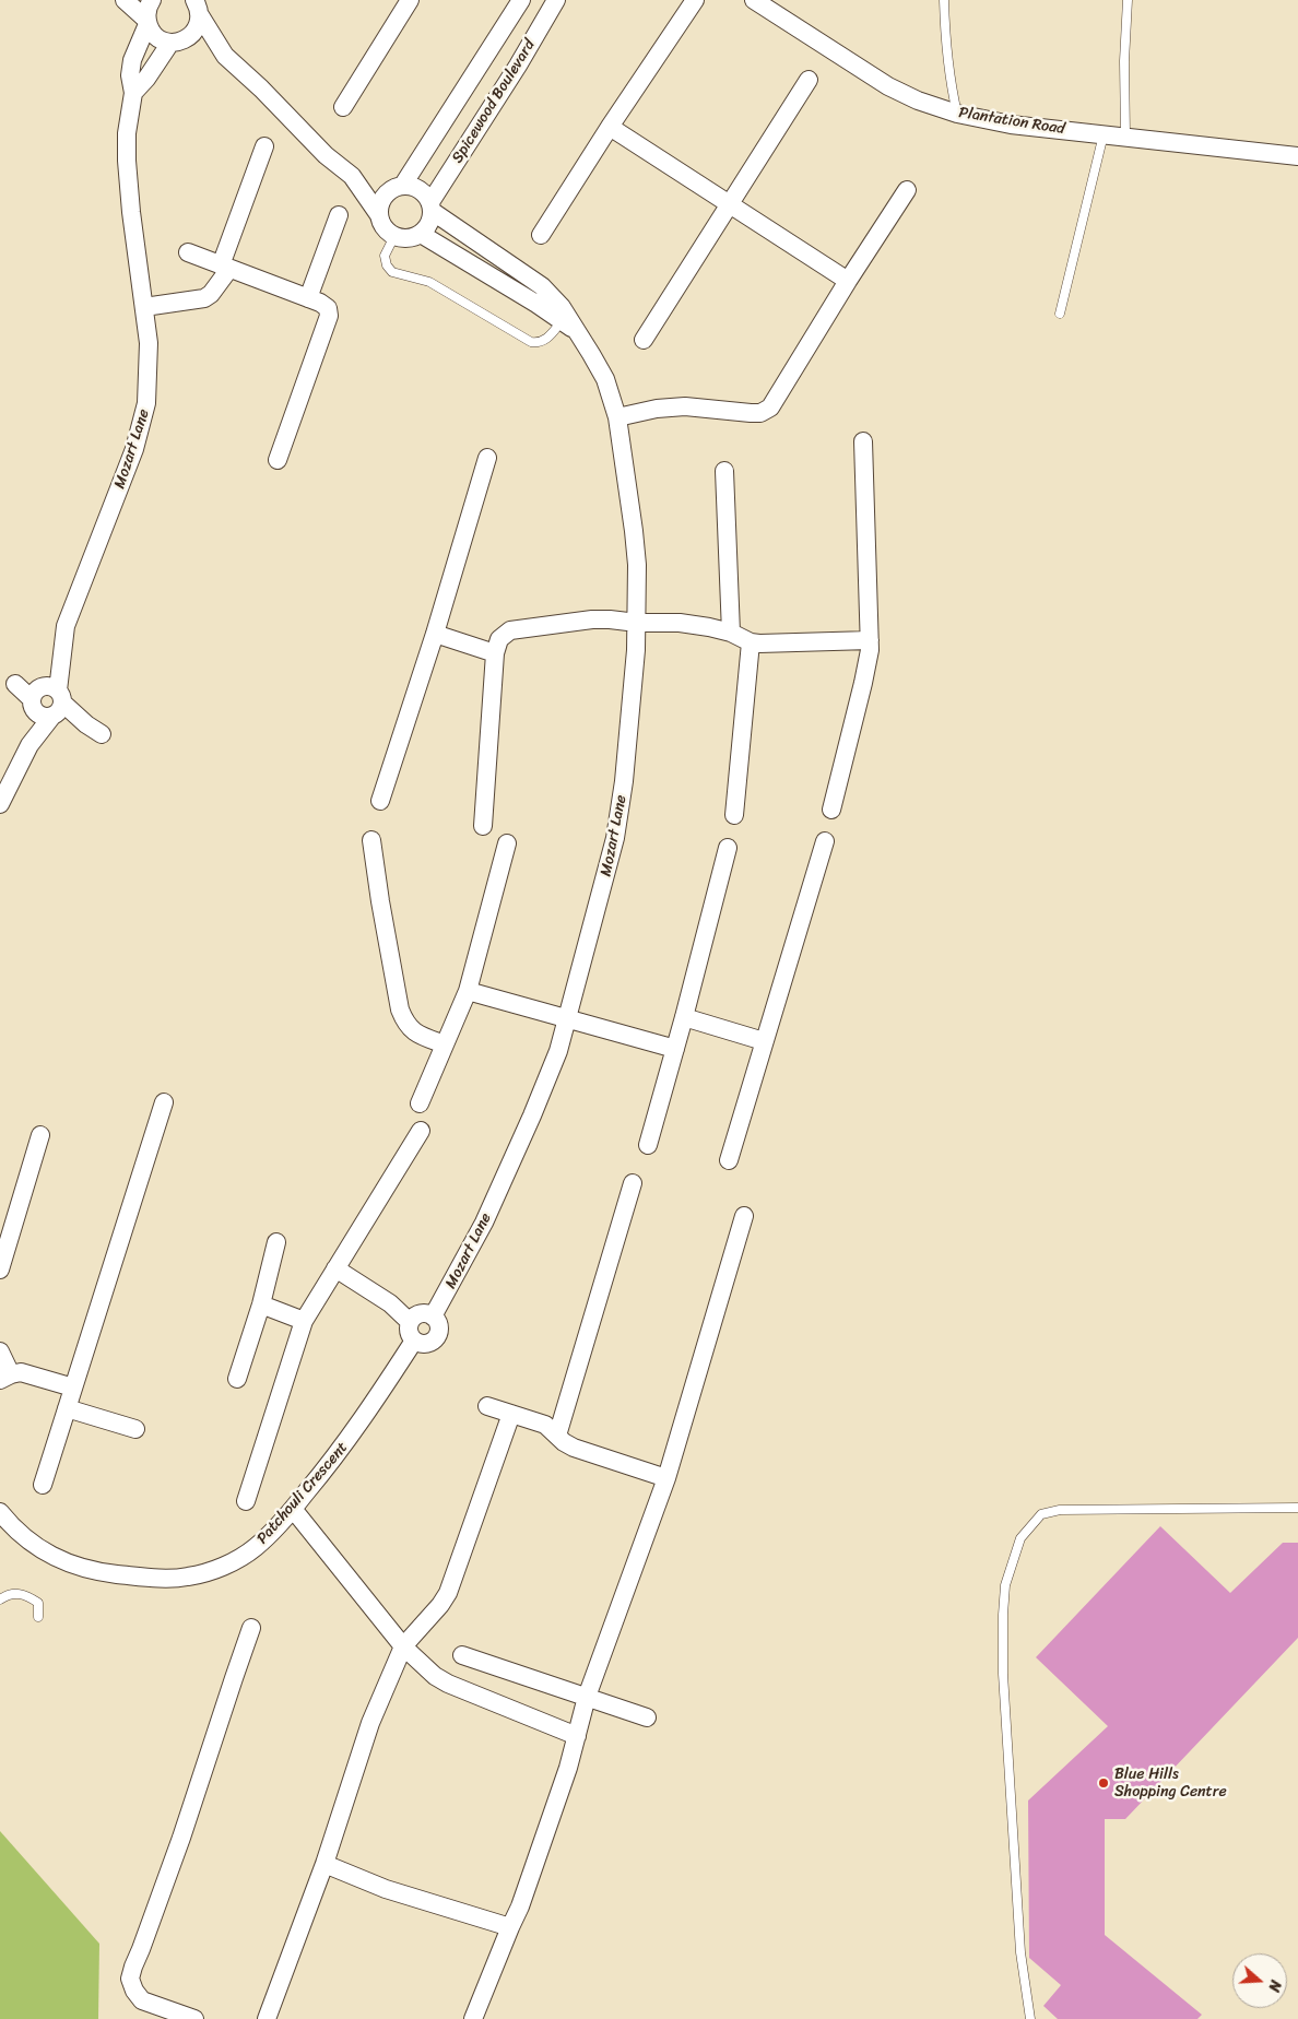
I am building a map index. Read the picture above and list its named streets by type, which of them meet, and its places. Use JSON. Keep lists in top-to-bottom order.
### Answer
{
  "streets": {
    "street": [
      "Spicewood Boulevard",
      "Plantation Road",
      "Mozart Lane",
      "Patchouli Crescent"
    ]
  },
  "crossings": [
    ["Spicewood Boulevard", "Mozart Lane"],
    ["Mozart Lane", "Patchouli Crescent"]
  ],
  "places": ["Blue Hills Shopping Centre"],
  "north": "right"
}
